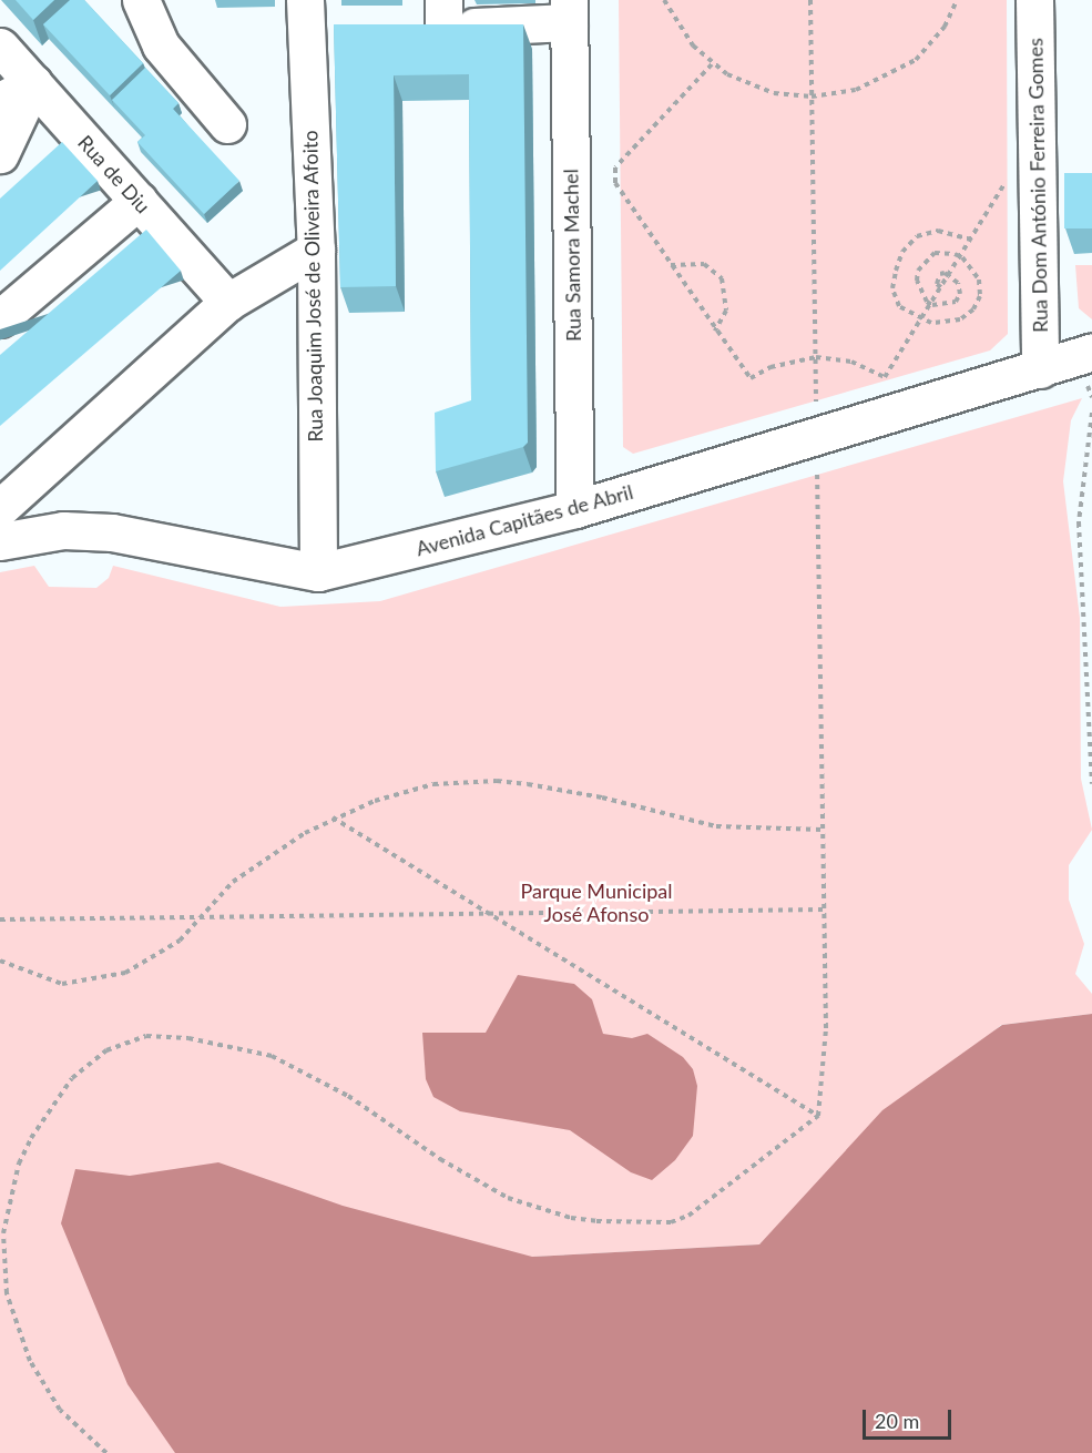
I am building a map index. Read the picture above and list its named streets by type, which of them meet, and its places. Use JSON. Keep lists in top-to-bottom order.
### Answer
{
  "streets": {
    "street": [
      "Rua de Diu",
      "Rua Dom António Ferreira Gomes",
      "Rua Samora Machel",
      "Rua Joaquim José de Oliveira Afoito",
      "Avenida Capitães de Abril"
    ]
  },
  "crossings": [
    ["Rua Dom António Ferreira Gomes", "Avenida Capitães de Abril"],
    ["Rua Samora Machel", "Avenida Capitães de Abril"],
    ["Rua Joaquim José de Oliveira Afoito", "Avenida Capitães de Abril"]
  ],
  "parks": ["Parque Municipal José Afonso"],
  "scale_bar": "20 m"
}
